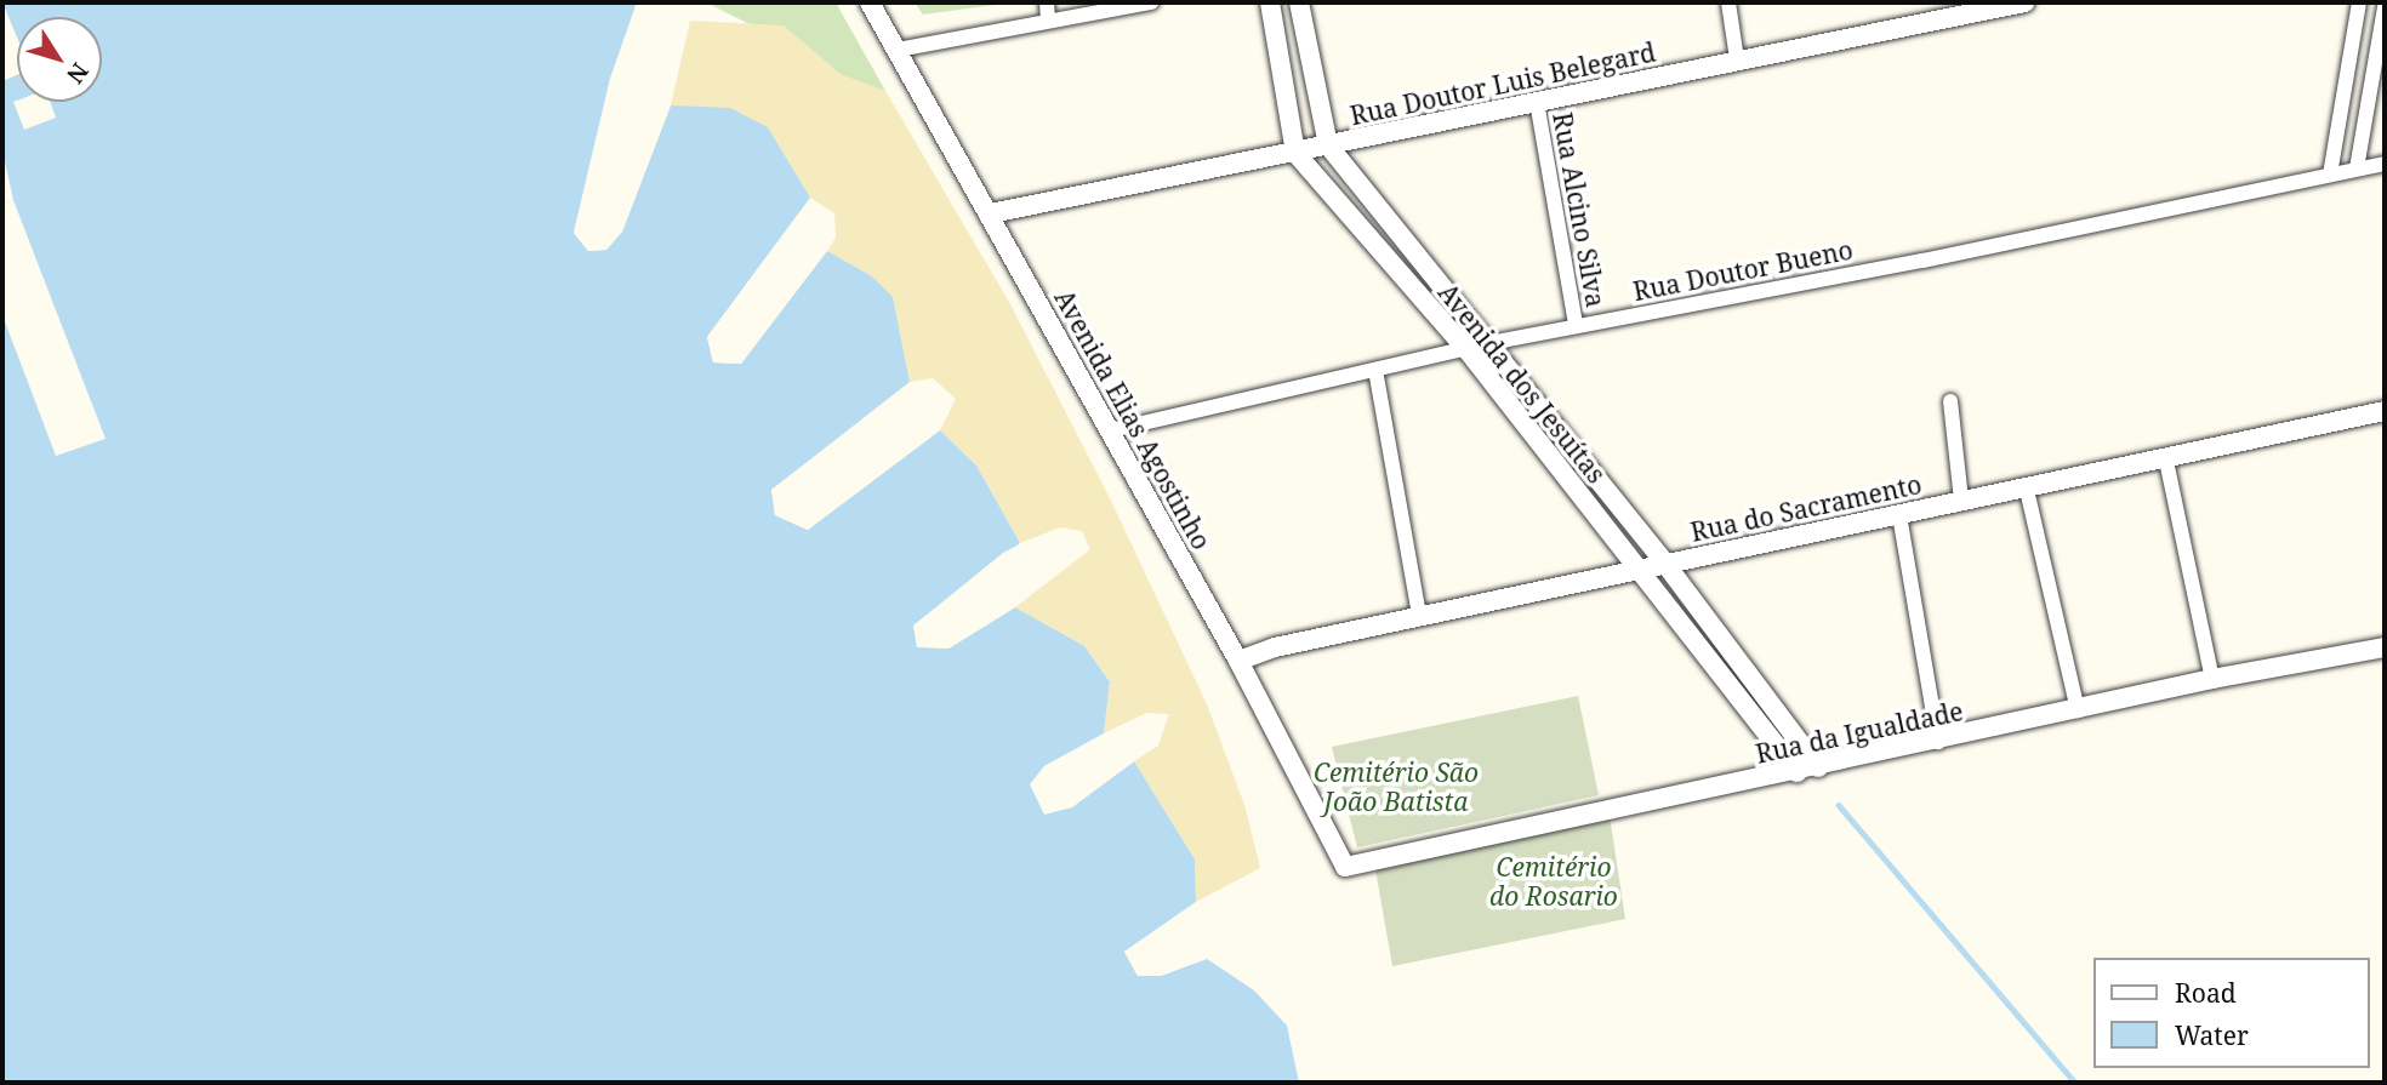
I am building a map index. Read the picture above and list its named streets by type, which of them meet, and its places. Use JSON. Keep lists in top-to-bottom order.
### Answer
{
  "streets": {
    "street": [
      "Rua Doutor Luis Belegard",
      "Rua Alcino Silva",
      "Rua Doutor Bueno",
      "Avenida dos Jesuítas",
      "Avenida Elias Agostinho",
      "Rua do Sacramento",
      "Rua da Igualdade"
    ]
  },
  "crossings": [
    ["Rua Doutor Luis Belegard", "Rua Alcino Silva"],
    ["Rua Doutor Luis Belegard", "Avenida dos Jesuítas"],
    ["Rua Doutor Luis Belegard", "Avenida Elias Agostinho"],
    ["Rua Alcino Silva", "Rua Doutor Bueno"],
    ["Rua Doutor Bueno", "Avenida dos Jesuítas"],
    ["Rua Doutor Bueno", "Avenida Elias Agostinho"],
    ["Avenida dos Jesuítas", "Rua do Sacramento"],
    ["Avenida dos Jesuítas", "Rua da Igualdade"],
    ["Avenida Elias Agostinho", "Rua do Sacramento"],
    ["Avenida Elias Agostinho", "Rua da Igualdade"]
  ],
  "parks": ["Cemitério São João Batista", "Cemitério do Rosario"],
  "legend": ["Road", "Water"],
  "north": "bottom right"
}
